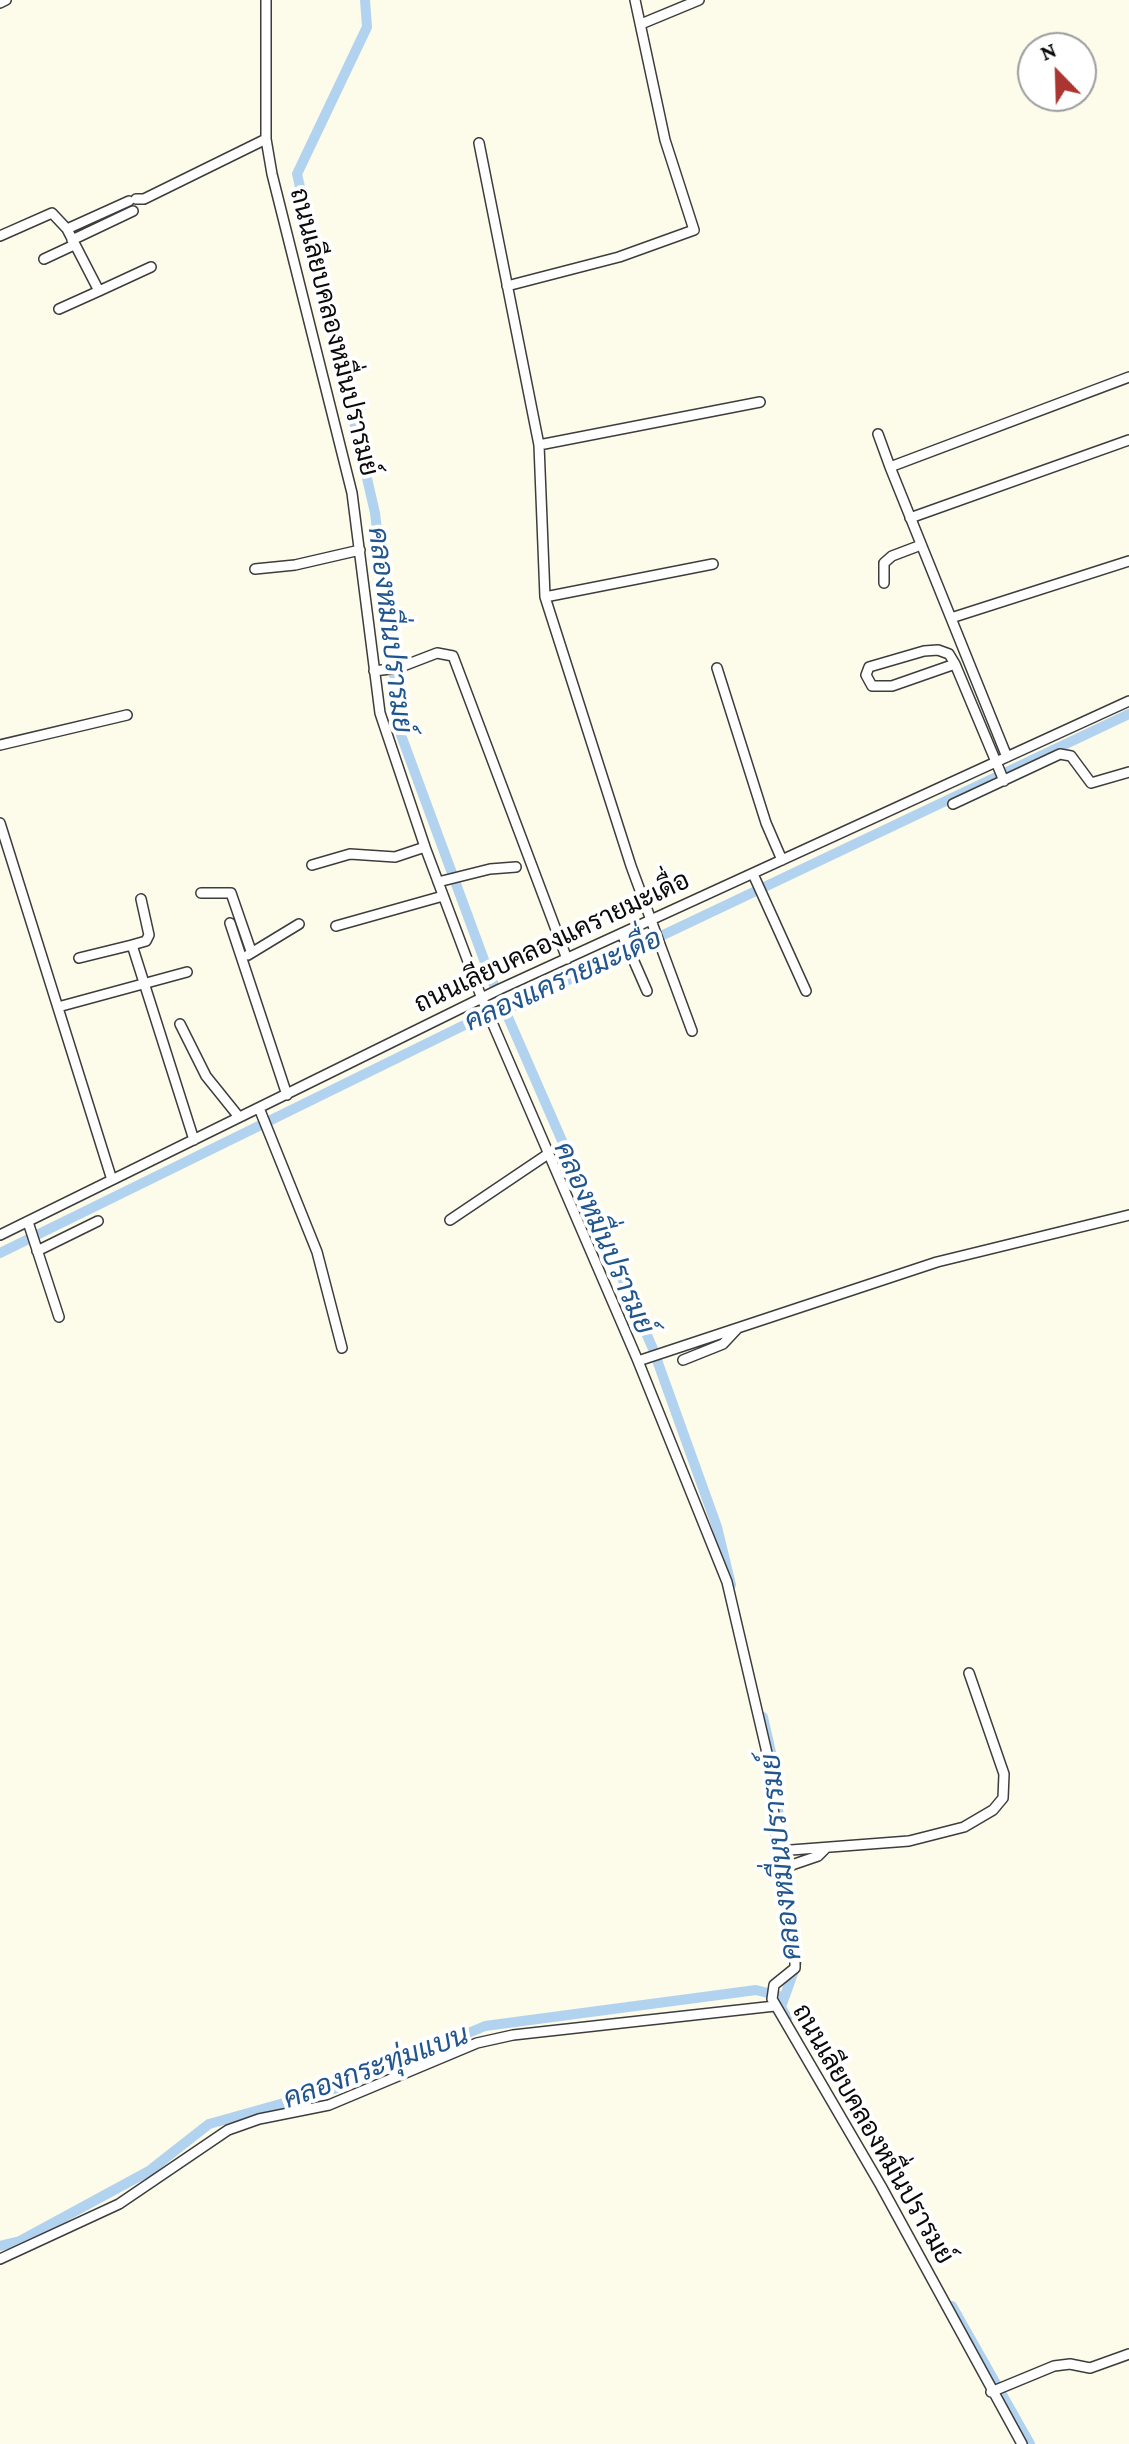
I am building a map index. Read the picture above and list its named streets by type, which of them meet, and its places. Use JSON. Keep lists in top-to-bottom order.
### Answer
{
  "streets": {
    "street": ["ถนนเลียบคลองหมื่นปรารมย์", "ถนนเลียบคลองแครายมะเดื่อ"]
  },
  "crossings": [
    ["ถนนเลียบคลองหมื่นปรารมย์", "ถนนเลียบคลองแครายมะเดื่อ"]
  ],
  "water": ["คลองหมื่นปรารมย์", "คลองแครายมะเดื่อ", "คลองกระทุ่มแบน"],
  "north": "top left"
}
